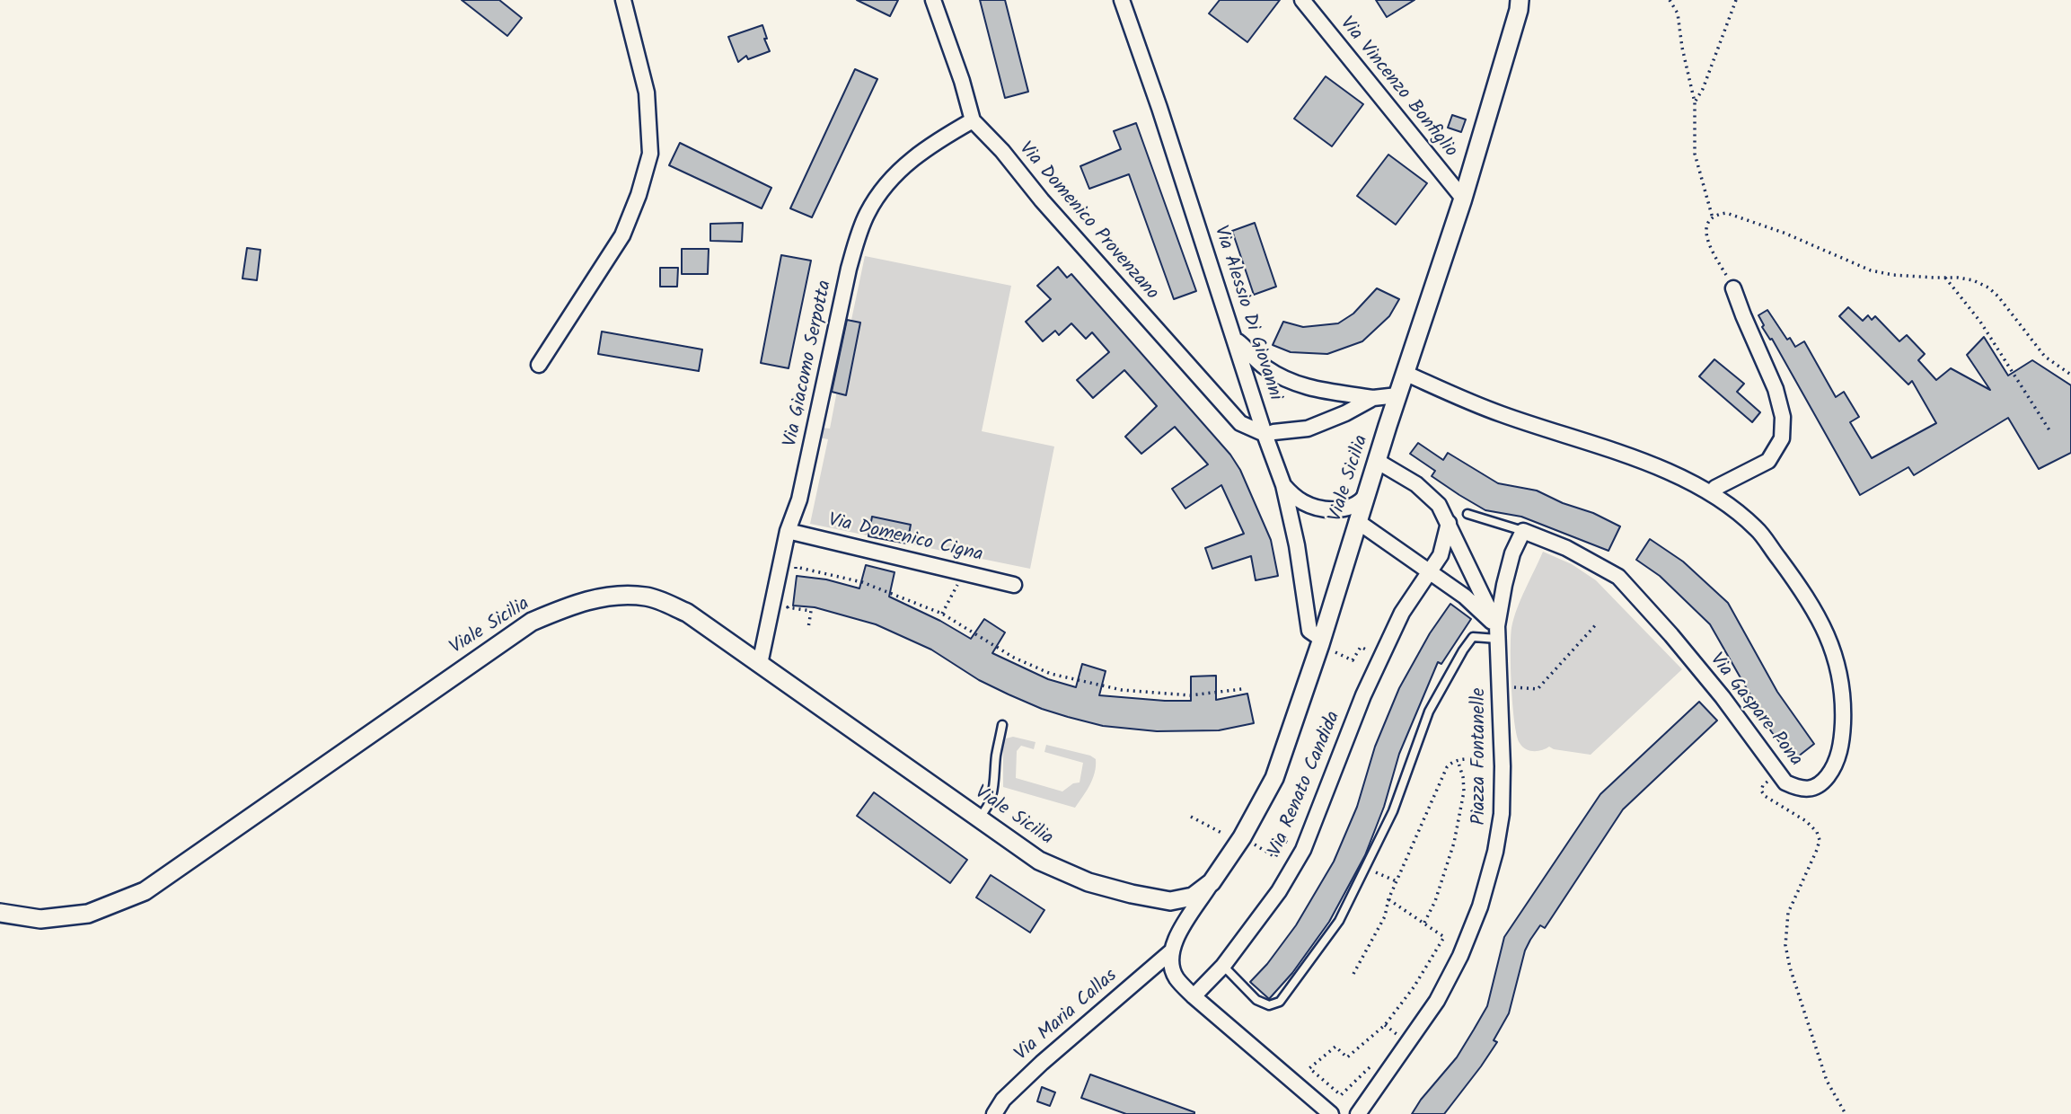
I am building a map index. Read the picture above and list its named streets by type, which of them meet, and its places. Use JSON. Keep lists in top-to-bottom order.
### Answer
{
  "streets": {
    "street": [
      "Via Vincenzo Bonfiglio",
      "Via Domenico Provenzano",
      "Via Alessio Di Giovanni",
      "Via Giacomo Serpotta",
      "Viale Sicilia",
      "Via Domenico Cigna",
      "Via Gaspare Pona",
      "Piazza Fontanelle",
      "Via Renato Candida",
      "Via Maria Callas"
    ]
  },
  "crossings": [
    ["Via Vincenzo Bonfiglio", "Viale Sicilia"],
    ["Via Domenico Provenzano", "Via Alessio Di Giovanni"],
    ["Via Domenico Provenzano", "Via Giacomo Serpotta"],
    ["Via Alessio Di Giovanni", "Viale Sicilia"],
    ["Via Giacomo Serpotta", "Viale Sicilia"],
    ["Via Giacomo Serpotta", "Via Domenico Cigna"],
    ["Viale Sicilia", "Via Gaspare Pona"]
  ]
}
